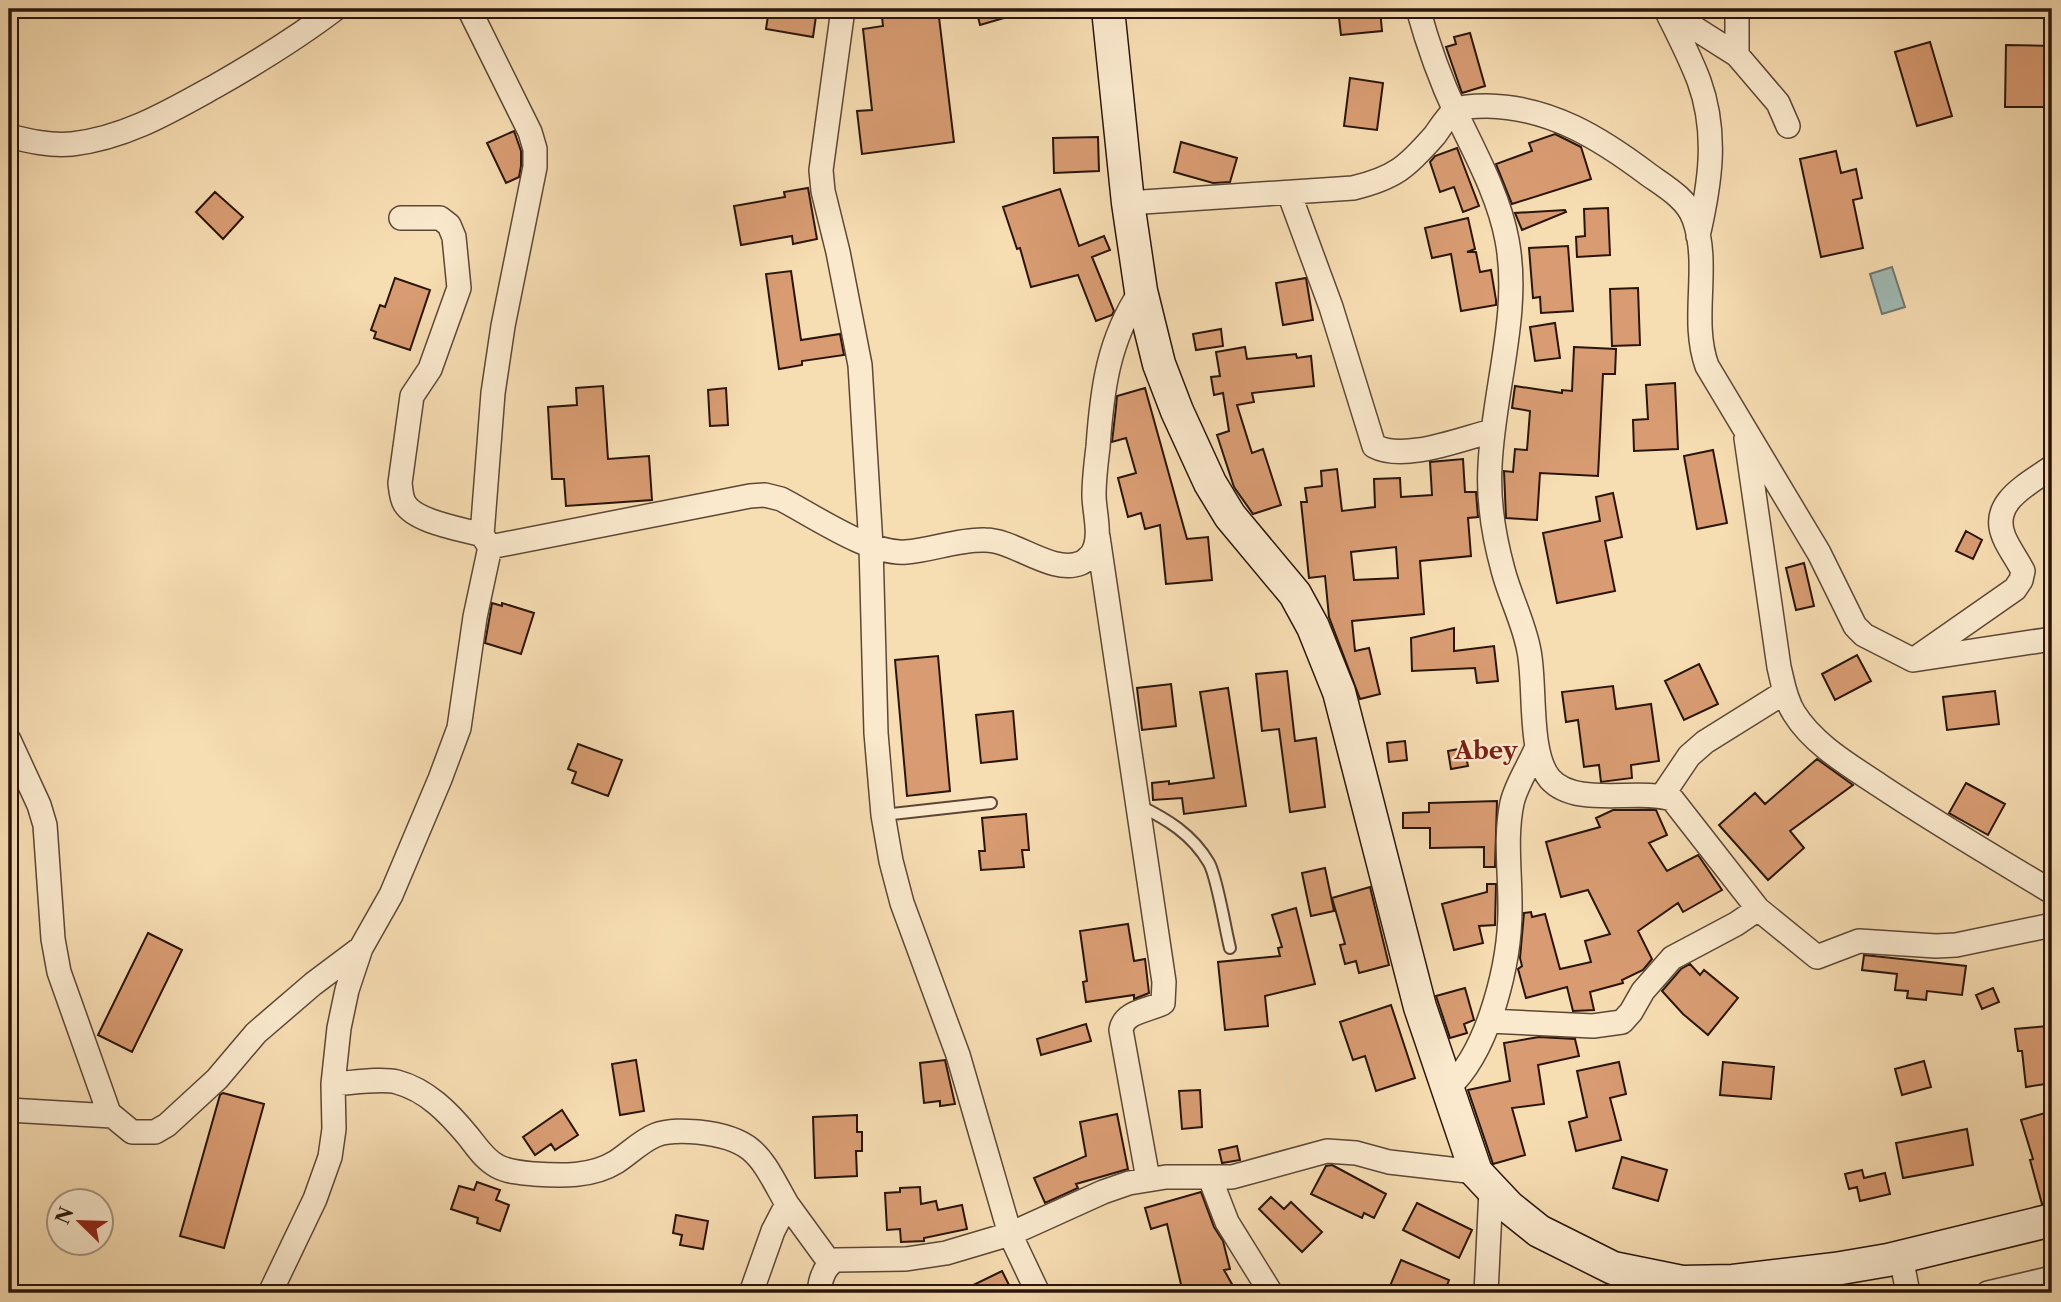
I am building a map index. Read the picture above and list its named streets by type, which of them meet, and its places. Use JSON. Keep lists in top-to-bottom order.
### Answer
{
  "districts": ["Abey"],
  "north": "top left"
}
